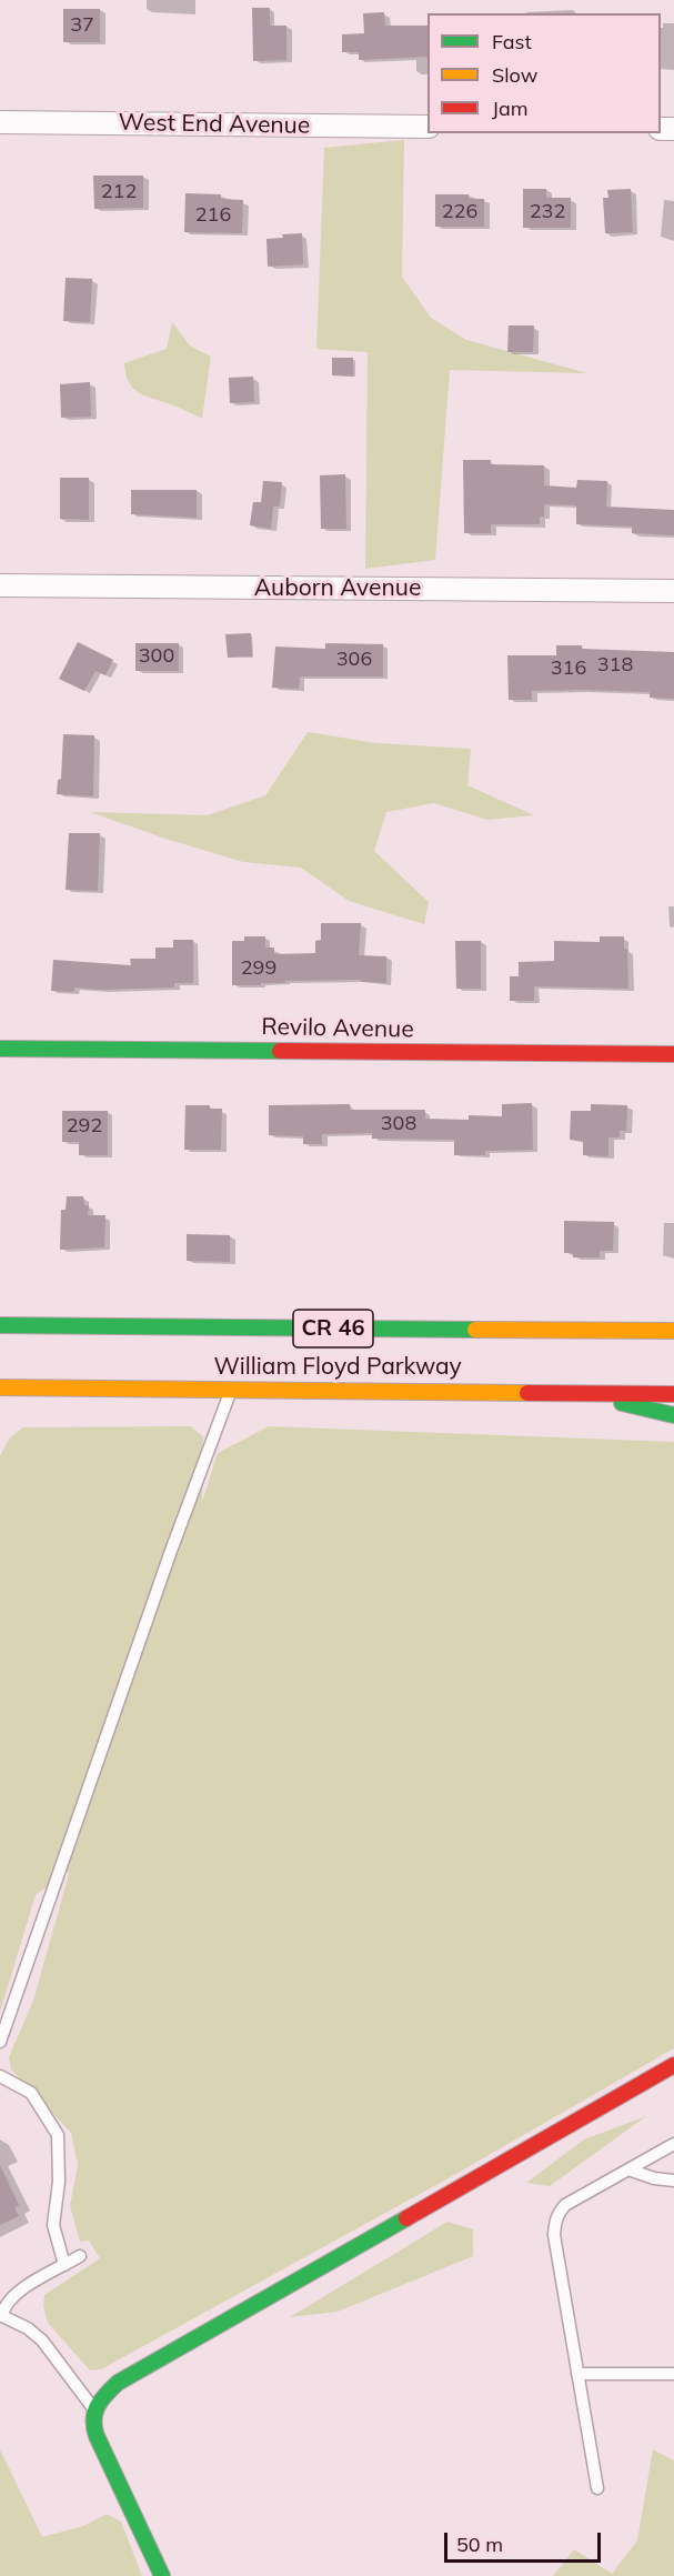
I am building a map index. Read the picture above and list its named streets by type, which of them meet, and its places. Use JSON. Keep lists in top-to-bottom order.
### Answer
{
  "streets": {
    "main road": ["Revilo Avenue", "CR 46", "William Floyd Parkway"],
    "street": ["West End Avenue", "Auborn Avenue"]
  },
  "house_numbers": [
    "37",
    "212",
    "226",
    "232",
    "216",
    "300",
    "306",
    "318",
    "316",
    "299",
    "308",
    "292"
  ],
  "legend": ["Fast", "Slow", "Jam"],
  "scale_bar": "50 m"
}
